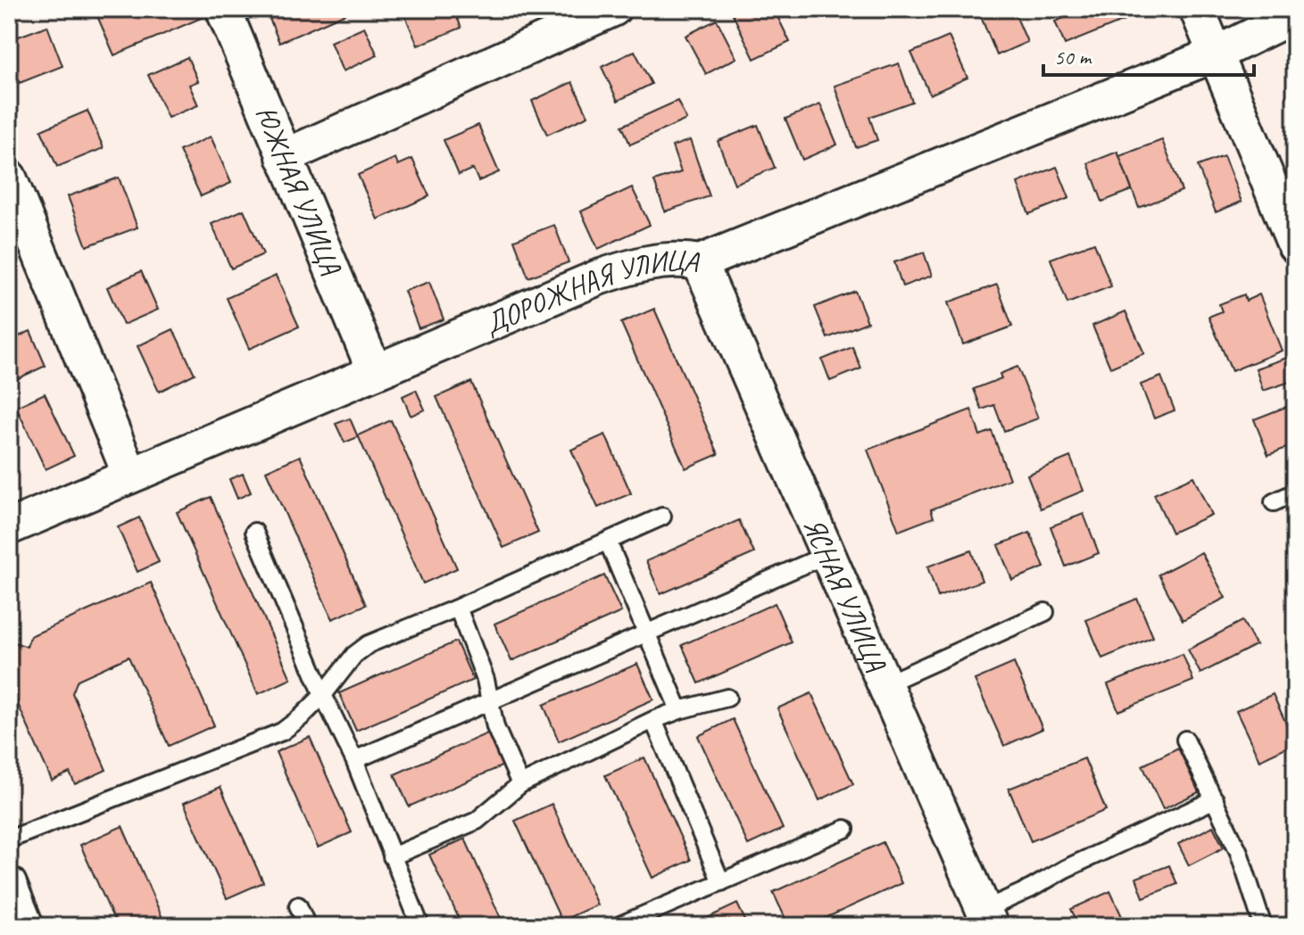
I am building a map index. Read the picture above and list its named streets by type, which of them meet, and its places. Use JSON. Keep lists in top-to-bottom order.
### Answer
{
  "streets": {
    "street": ["ЮЖНАЯ УЛИЦА", "ДОРОЖНАЯ УЛИЦА", "ЯСНАЯ УЛИЦА"]
  },
  "crossings": [
    ["ЮЖНАЯ УЛИЦА", "ДОРОЖНАЯ УЛИЦА"],
    ["ДОРОЖНАЯ УЛИЦА", "ЯСНАЯ УЛИЦА"]
  ],
  "scale_bar": "50 m"
}
